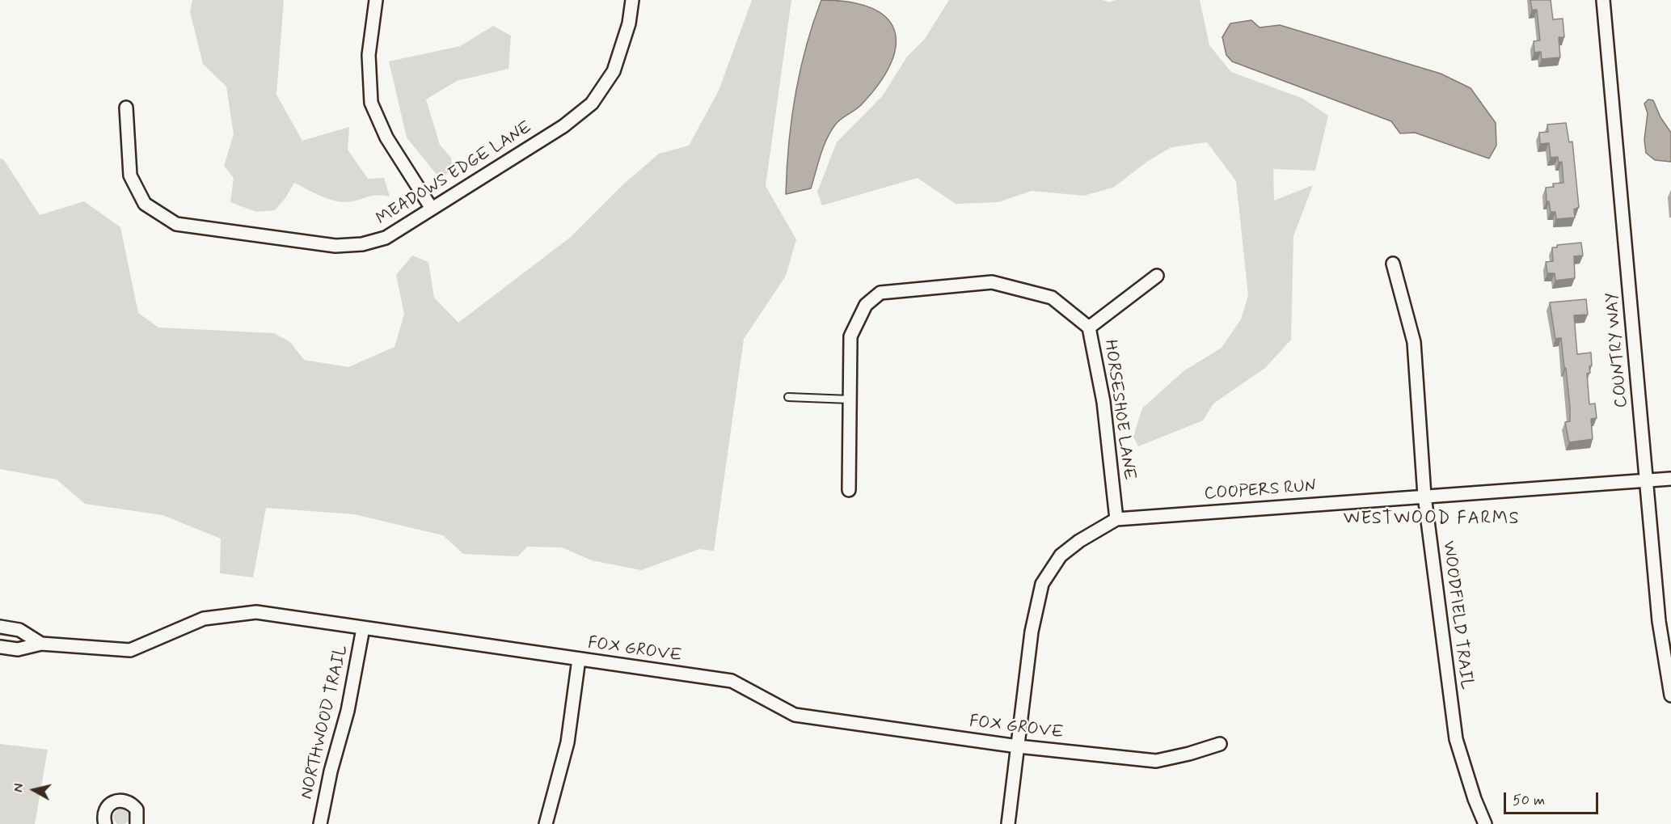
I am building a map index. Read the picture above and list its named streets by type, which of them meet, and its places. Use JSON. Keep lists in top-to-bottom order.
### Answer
{
  "streets": {
    "street": [
      "MEADOWS EDGE LANE",
      "COUNTRY WAY",
      "HORSESHOE LANE",
      "COOPERS RUN",
      "WOODFIELD TRAIL",
      "FOX GROVE",
      "NORTHWOOD TRAIL"
    ]
  },
  "crossings": [
    ["COUNTRY WAY", "COOPERS RUN"],
    ["HORSESHOE LANE", "COOPERS RUN"],
    ["COOPERS RUN", "WOODFIELD TRAIL"],
    ["COOPERS RUN", "FOX GROVE"],
    ["FOX GROVE", "NORTHWOOD TRAIL"]
  ],
  "districts": ["WESTWOOD FARMS"],
  "scale_bar": "50 m",
  "north": "left"
}
